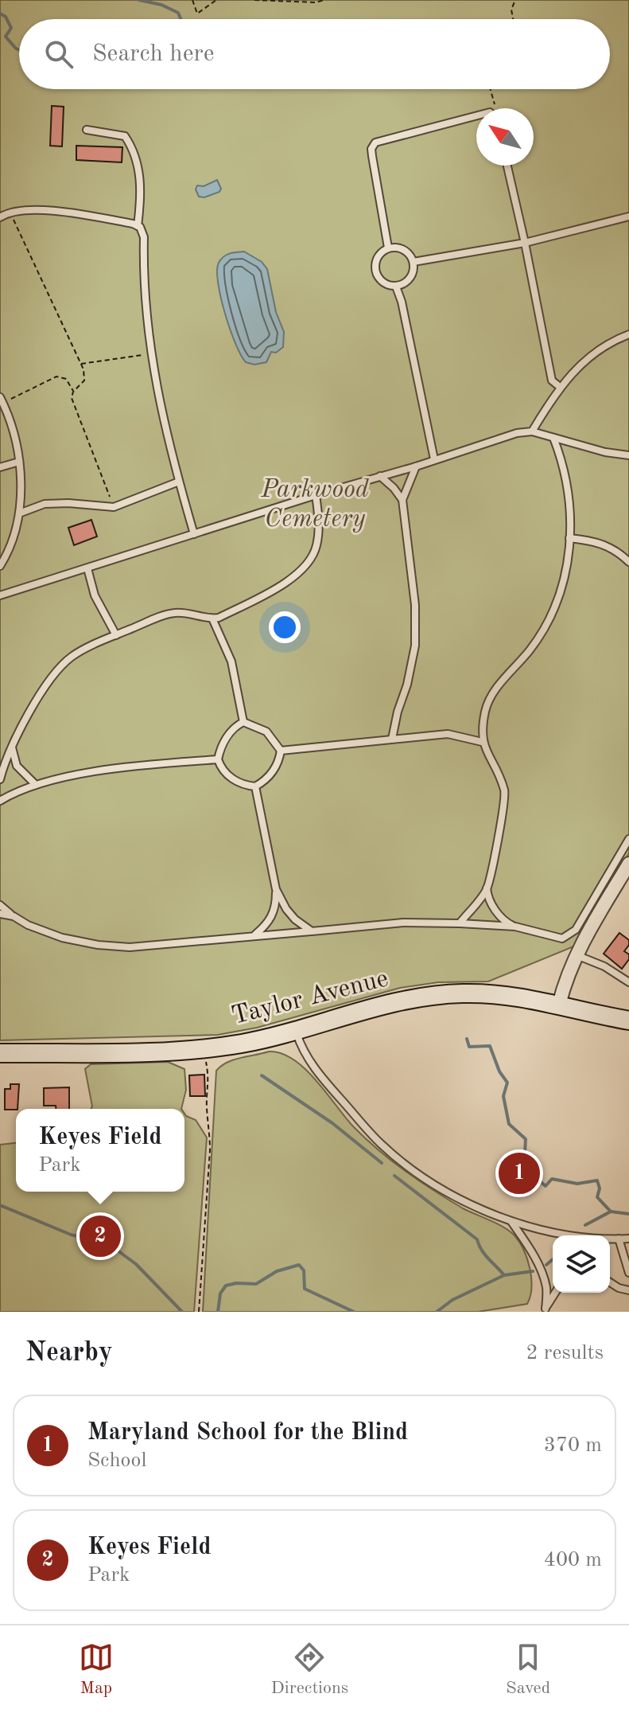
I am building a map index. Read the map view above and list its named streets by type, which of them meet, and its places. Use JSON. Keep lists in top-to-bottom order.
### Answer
{
  "streets": {
    "main road": ["Taylor Avenue"]
  },
  "parks": ["Parkwood Cemetery"],
  "north": "top left",
  "page": {
    "search": "Search here",
    "popup": ["Keyes Field", "Park"],
    "pins": ["1", "2"],
    "heading": ["Nearby", "2 results"],
    "list": [
      {
        "mark": "1",
        "name": "Maryland School for the Blind",
        "note": "School",
        "value": "370 m"
      },
      {
        "mark": "2",
        "name": "Keyes Field",
        "note": "Park",
        "value": "400 m"
      }
    ],
    "nav": ["Map", "Directions", "Saved"]
  }
}
